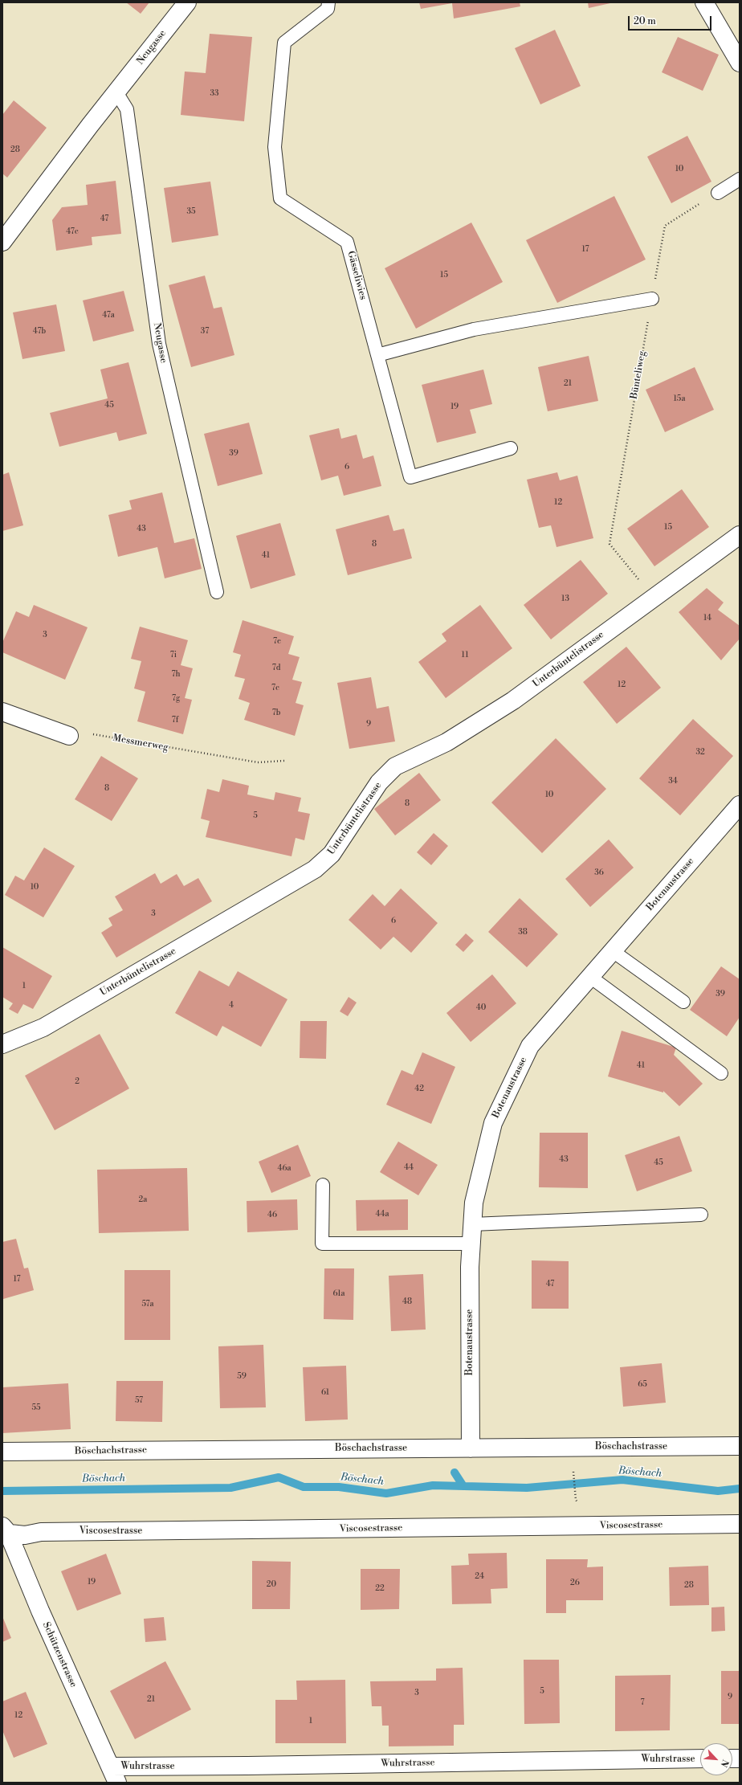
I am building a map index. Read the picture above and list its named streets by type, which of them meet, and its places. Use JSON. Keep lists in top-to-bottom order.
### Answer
{
  "streets": {
    "street": [
      "Neugasse",
      "Unterbüntelistrasse",
      "Botenaustrasse",
      "Böschachstrasse",
      "Viscosestrasse",
      "Schützenstrasse",
      "Wuhrstrasse"
    ],
    "lane": ["Gässeliwies"],
    "path": ["Bünteliweg", "Messmerweg"]
  },
  "crossings": [
    ["Bünteliweg", "Unterbüntelistrasse"],
    ["Botenaustrasse", "Böschachstrasse"],
    ["Viscosestrasse", "Schützenstrasse"],
    ["Schützenstrasse", "Wuhrstrasse"]
  ],
  "water": ["Böschach"],
  "house_numbers": [
    "33",
    "28",
    "10",
    "35",
    "47",
    "47c",
    "17",
    "15",
    "47a",
    "47b",
    "37",
    "21",
    "15a",
    "45",
    "19",
    "39",
    "6",
    "12",
    "15",
    "43",
    "8",
    "41",
    "13",
    "14",
    "3",
    "7e",
    "7i",
    "11",
    "7d",
    "7h",
    "12",
    "7c",
    "7g",
    "7b",
    "7f",
    "9",
    "32",
    "34",
    "8",
    "10",
    "8",
    "5",
    "36",
    "10",
    "3",
    "6",
    "38",
    "1",
    "39",
    "4",
    "40",
    "41",
    "2",
    "42",
    "43",
    "45",
    "44",
    "46a",
    "2a",
    "44a",
    "46",
    "17",
    "47",
    "61a",
    "48",
    "57a",
    "59",
    "65",
    "61",
    "57",
    "55",
    "24",
    "19",
    "26",
    "20",
    "28",
    "22",
    "5",
    "3",
    "9",
    "21",
    "7",
    "12",
    "1"
  ],
  "scale_bar": "20 m",
  "north": "bottom right"
}
